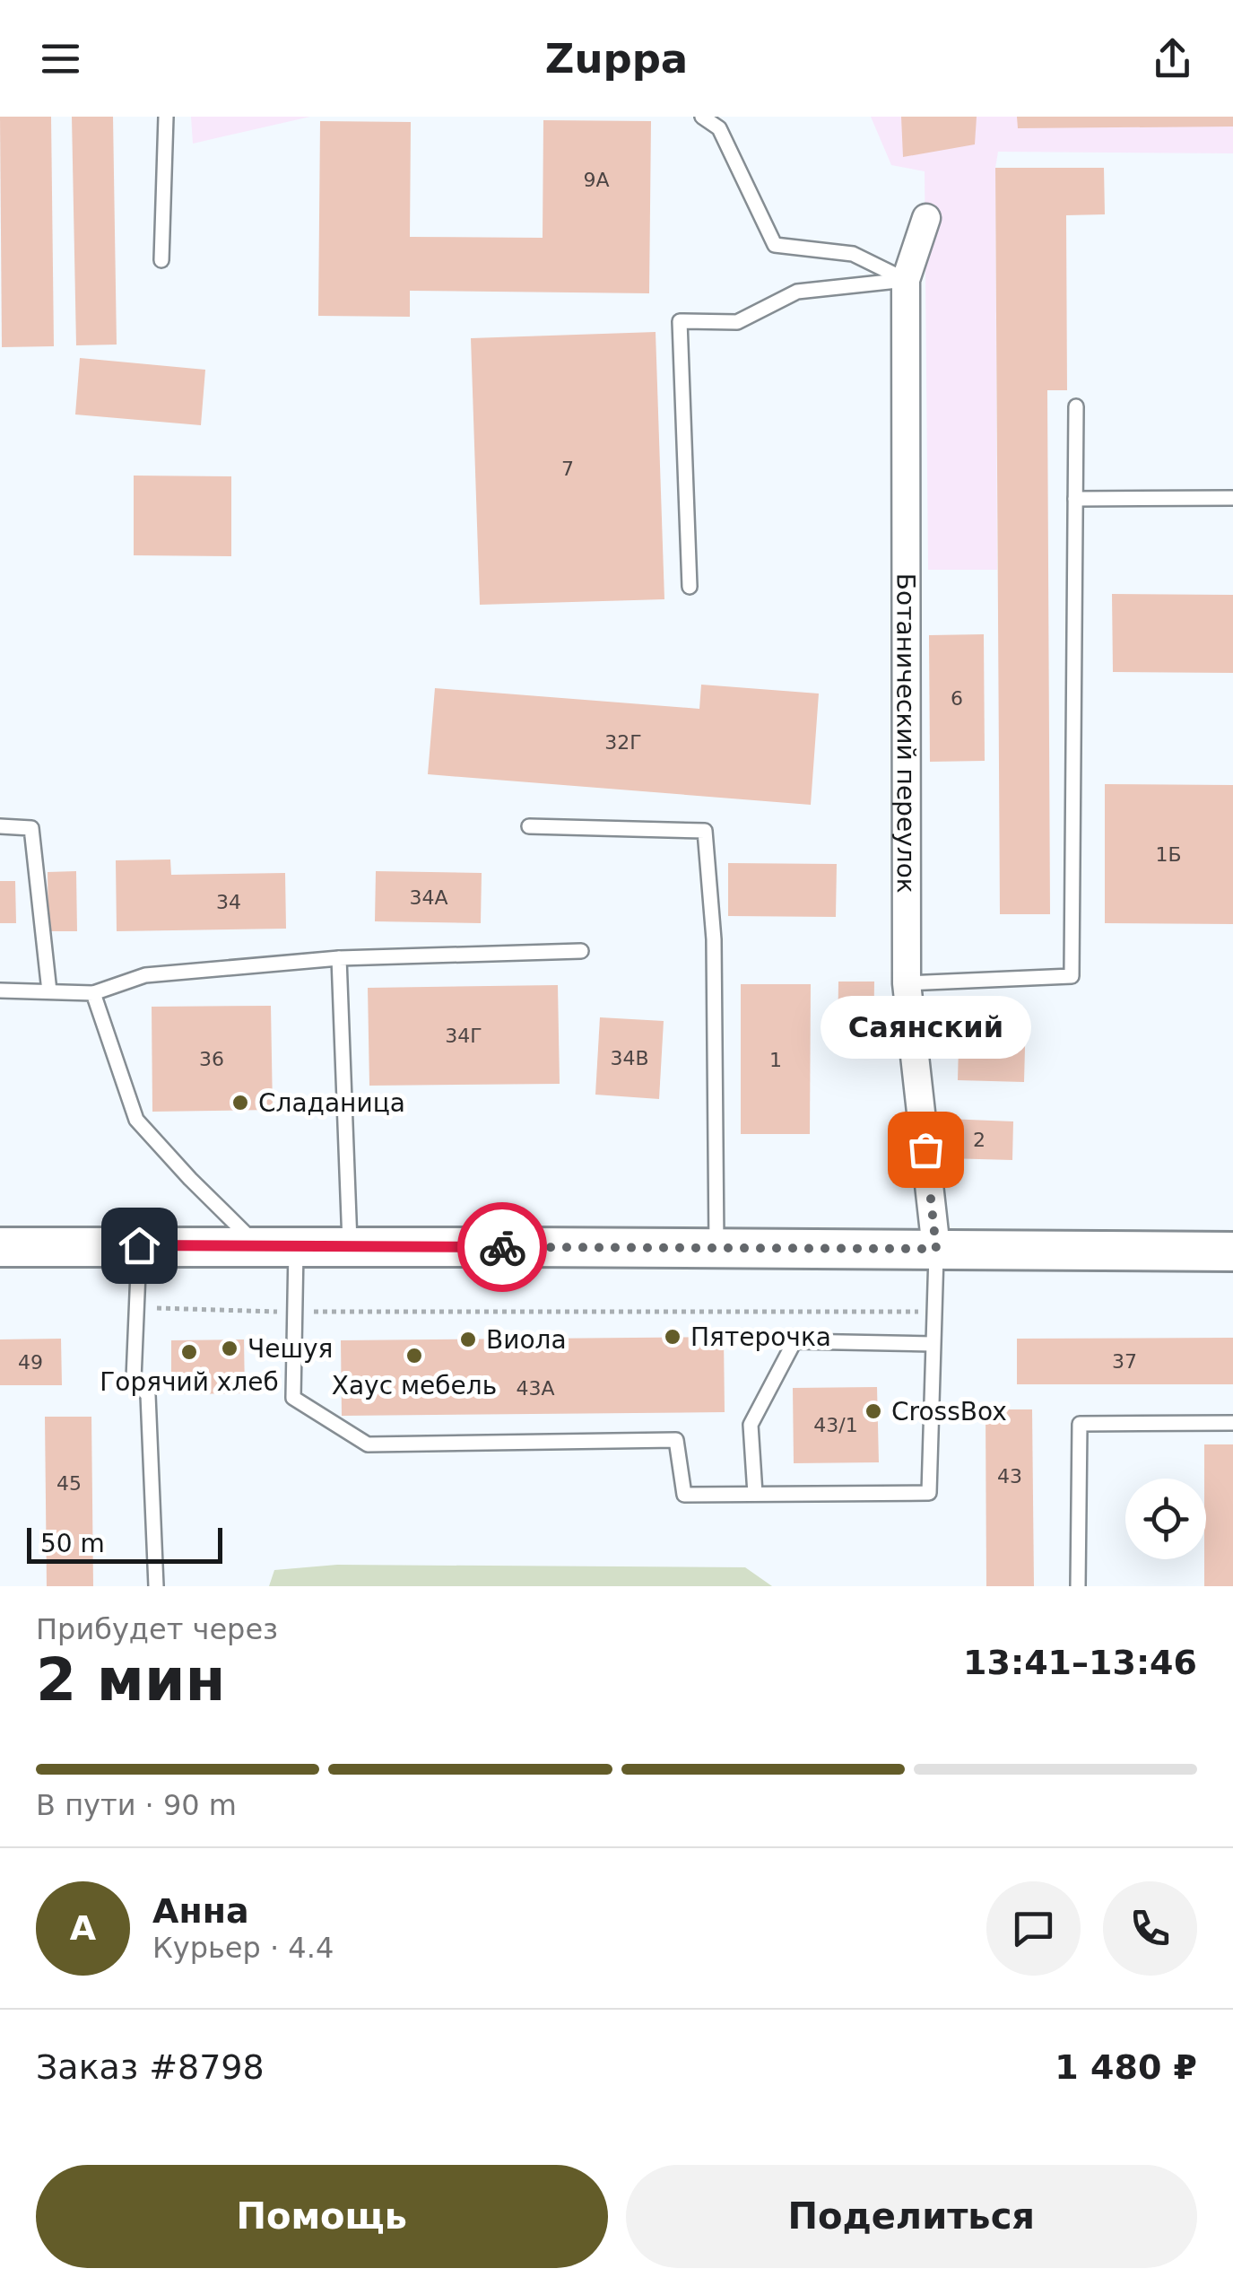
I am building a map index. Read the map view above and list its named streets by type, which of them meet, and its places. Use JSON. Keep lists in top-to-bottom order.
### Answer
{
  "streets": {
    "street": ["Ботанический переулок"]
  },
  "places": [
    "Сладаница",
    "Саянский",
    "Пятерочка",
    "Виола",
    "Чешуя",
    "Горячий хлеб",
    "Хаус мебель",
    "CrossBox"
  ],
  "house_numbers": [
    "9А",
    "7",
    "6",
    "32Г",
    "1Б",
    "34А",
    "34",
    "34Г",
    "34В",
    "36",
    "1",
    "2",
    "37",
    "49",
    "43А",
    "43/1",
    "43",
    "45"
  ],
  "scale_bar": "50 m",
  "page": {
    "header": "Zuppa",
    "bubble": "Саянский",
    "scale": "50 m",
    "heading": ["2 мин", "Прибудет через", "13:41–13:46"],
    "panel": [
      "Анна",
      "Курьер · 4.4",
      "Заказ #8798",
      "1 480 ₽"
    ],
    "bar": "В пути · 90 m",
    "round": "А",
    "buttons": ["Помощь", "Поделиться"]
  }
}
